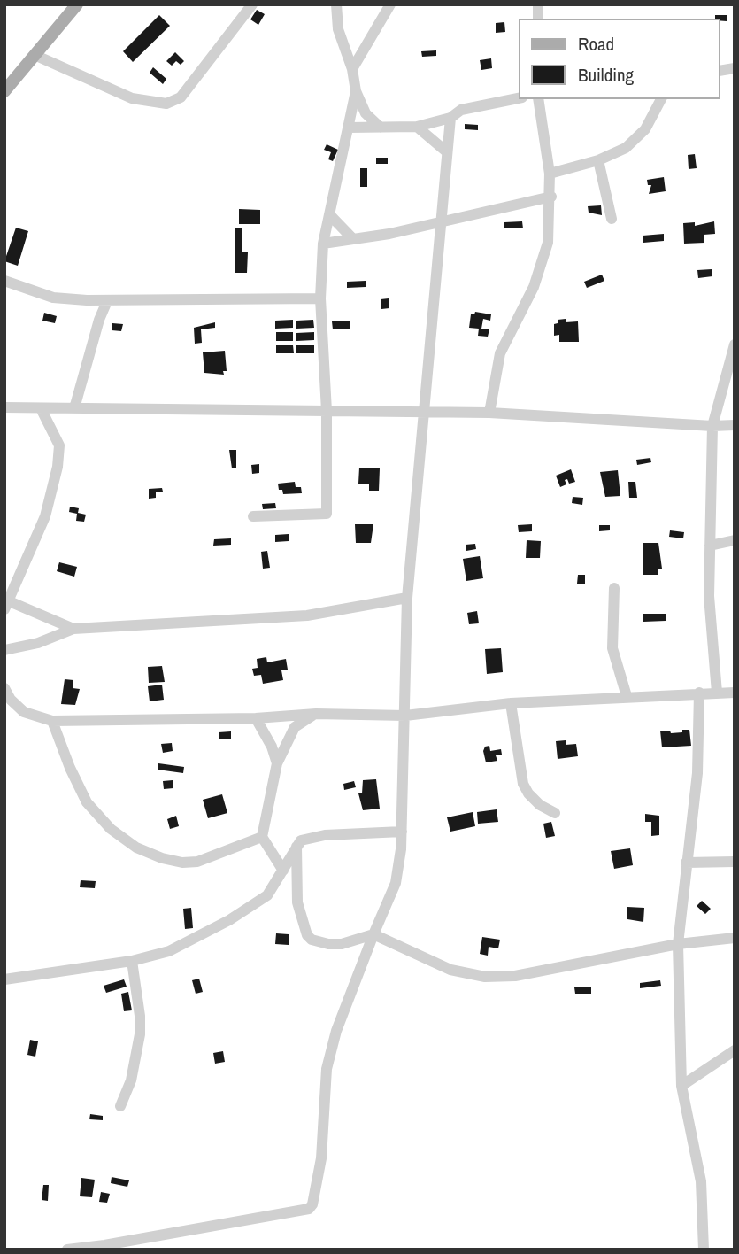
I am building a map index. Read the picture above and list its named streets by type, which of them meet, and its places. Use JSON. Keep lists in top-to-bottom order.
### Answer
{
  "legend": ["Road", "Building"]
}
